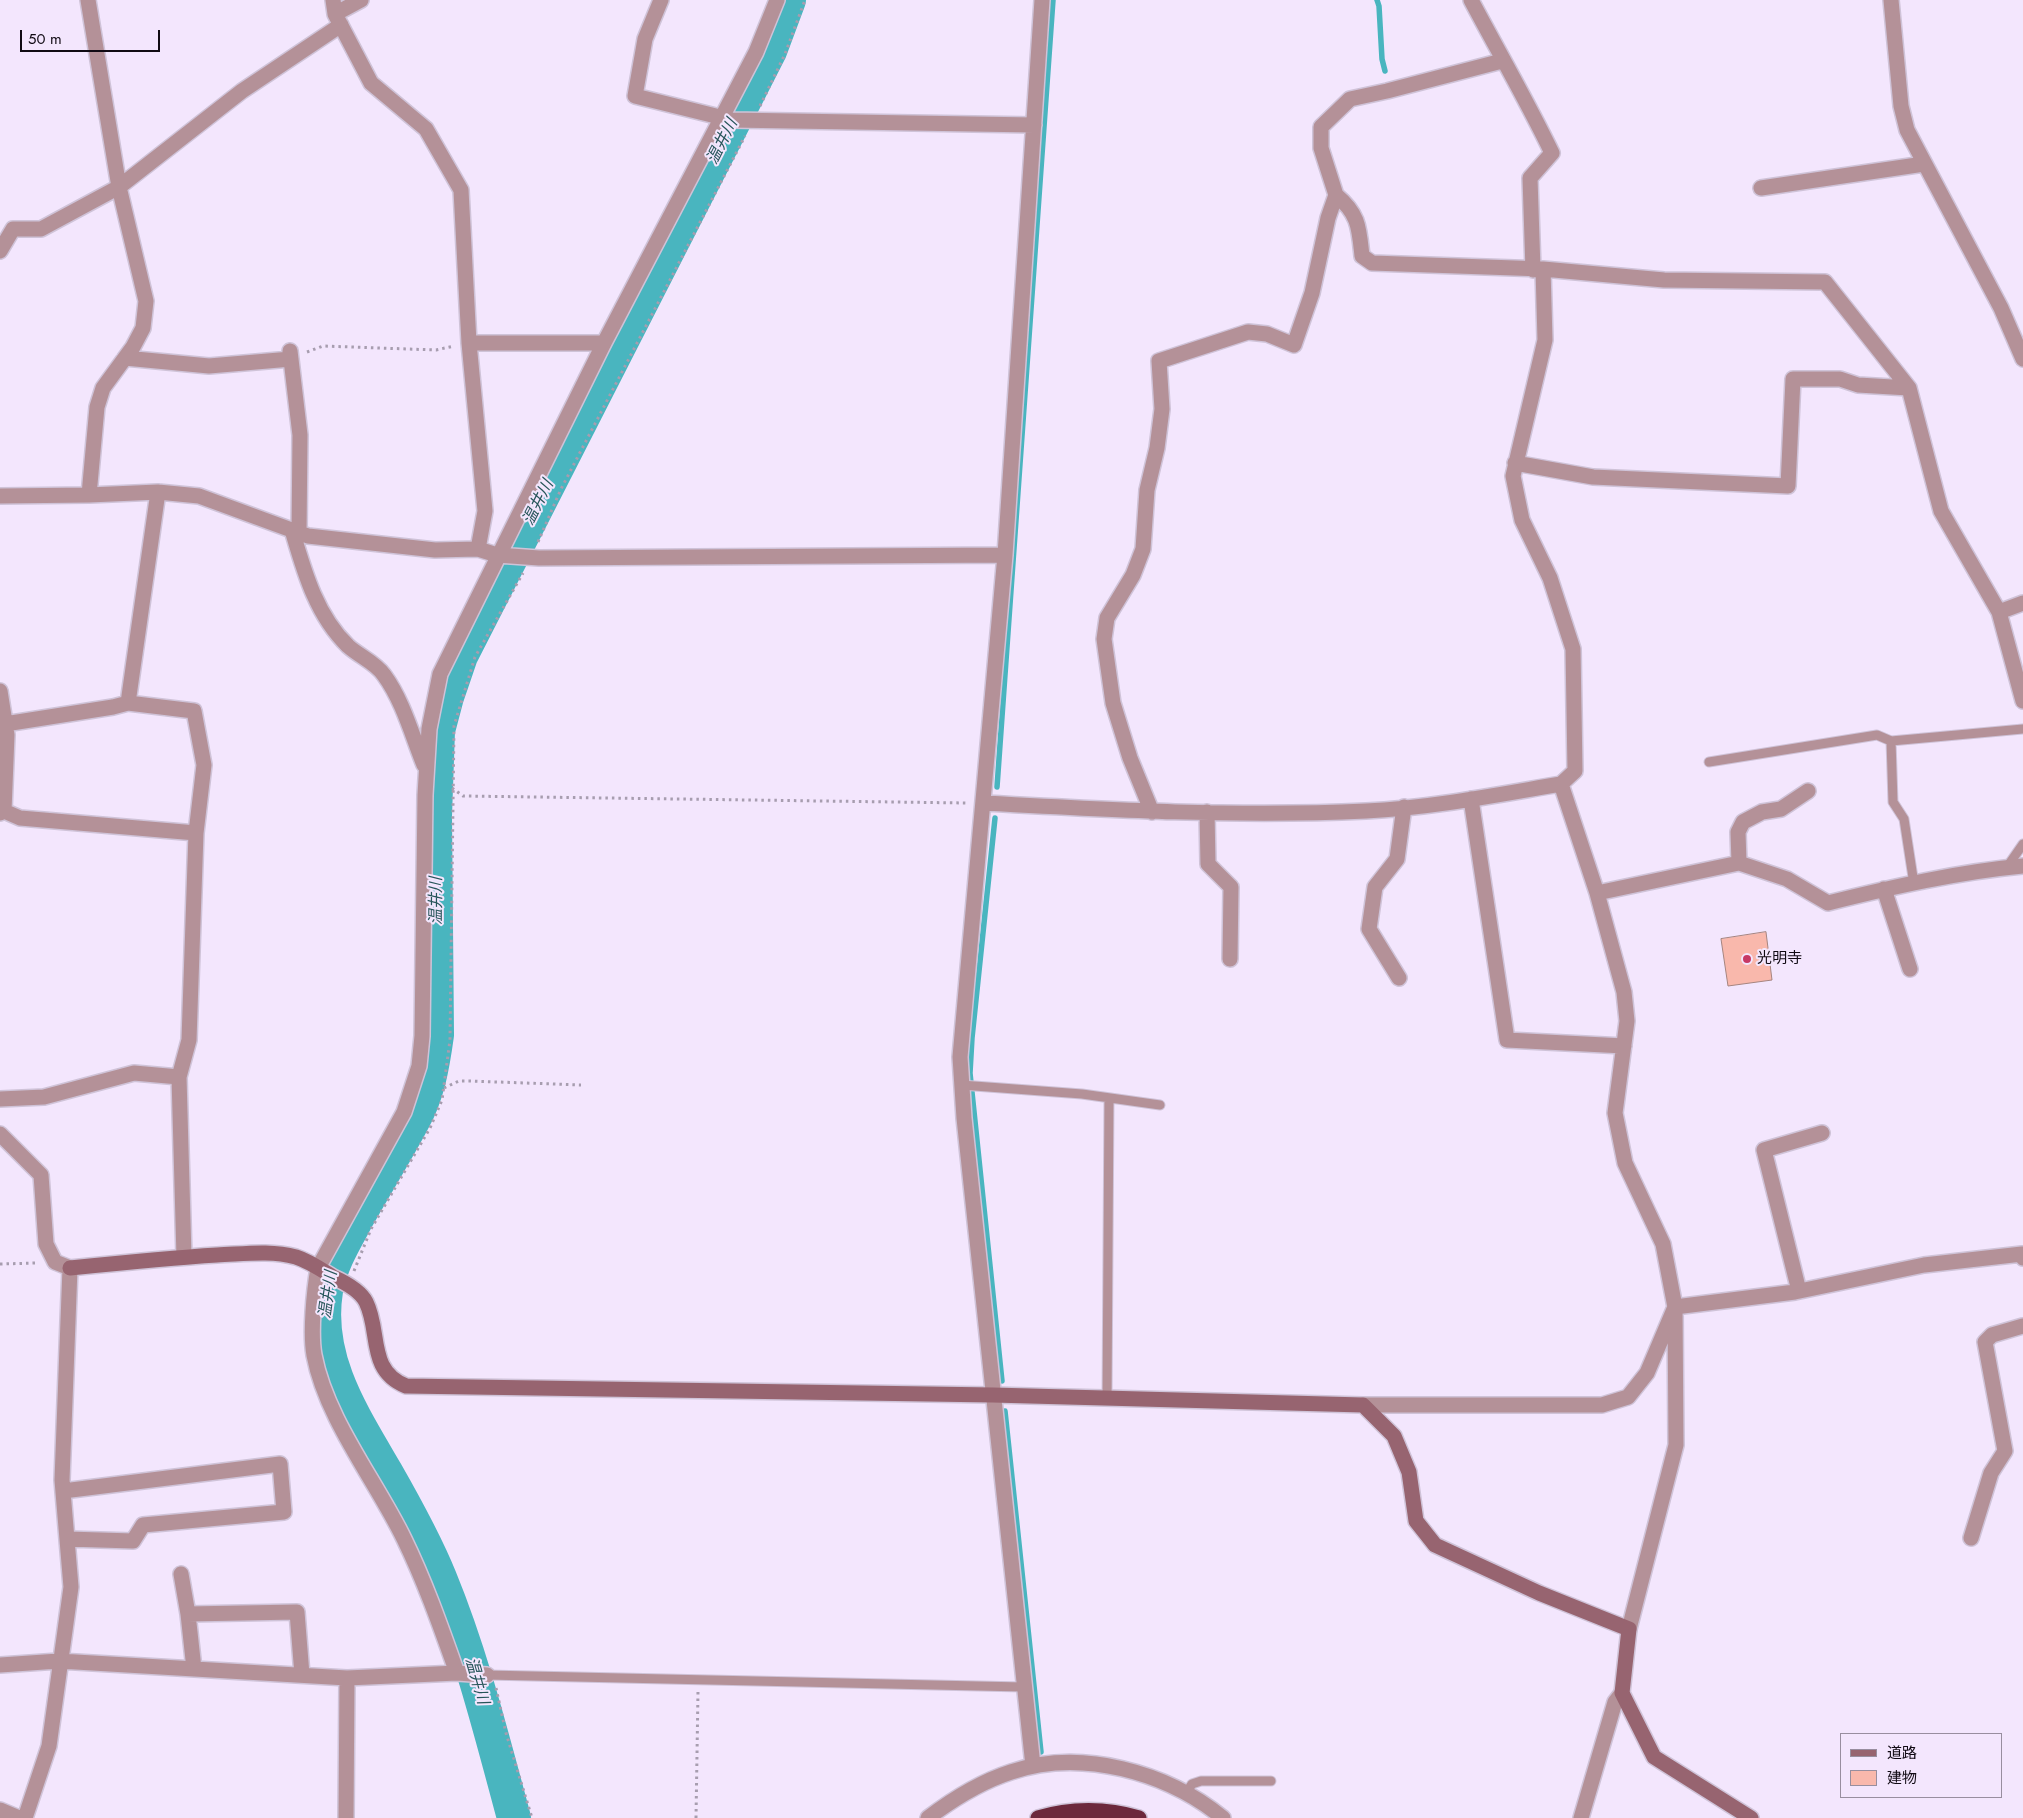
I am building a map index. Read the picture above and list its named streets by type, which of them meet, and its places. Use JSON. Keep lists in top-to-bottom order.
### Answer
{
  "water": ["温井川"],
  "places": ["光明寺"],
  "legend": ["道路", "建物"],
  "scale_bar": "50 m"
}
